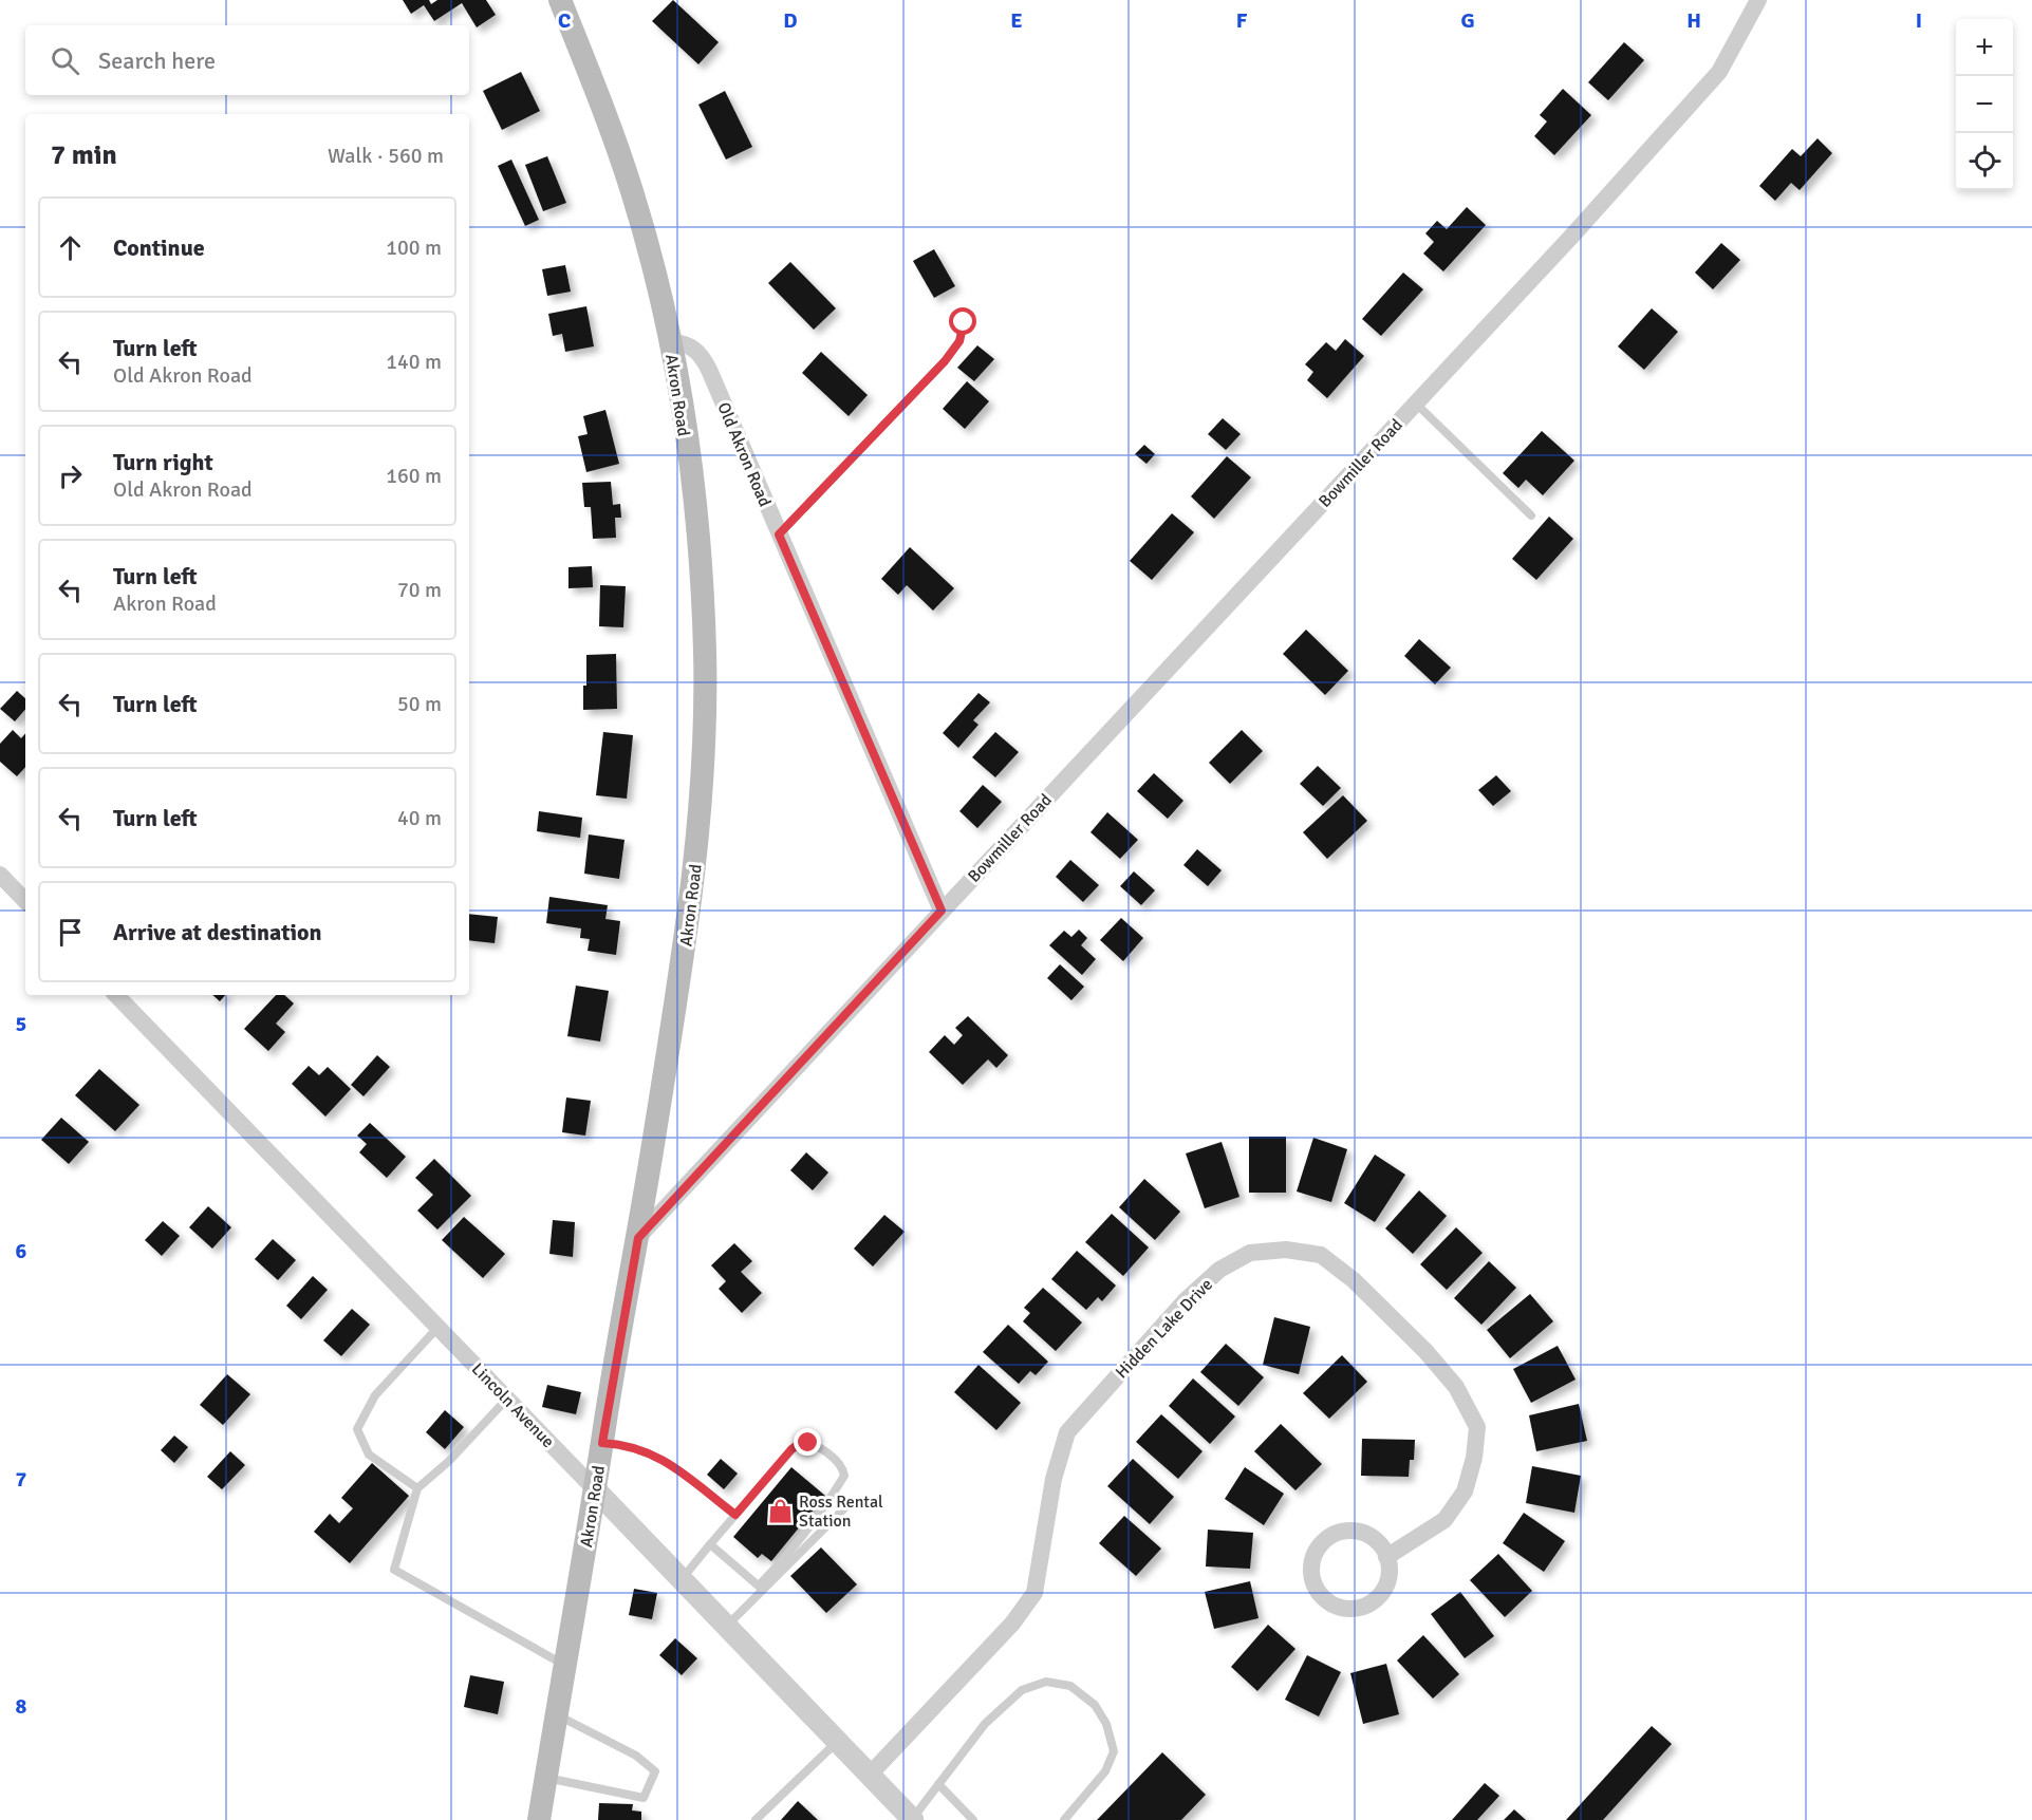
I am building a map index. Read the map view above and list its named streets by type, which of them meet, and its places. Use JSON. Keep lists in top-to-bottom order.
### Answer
{
  "streets": {
    "main road": ["Akron Road"],
    "street": [
      "Old Akron Road",
      "Bowmiller Road",
      "Hidden Lake Drive",
      "Lincoln Avenue"
    ]
  },
  "crossings": [
    ["Akron Road", "Old Akron Road"],
    ["Akron Road", "Lincoln Avenue"],
    ["Old Akron Road", "Bowmiller Road"],
    ["Hidden Lake Drive", "Lincoln Avenue"]
  ],
  "places": {
    "shop": ["Ross Rental Station"]
  },
  "page": {
    "map_buttons": ["+", "−"],
    "search": "Search here",
    "heading": ["7 min", "Walk · 560 m"],
    "list": [
      ["Continue", "100 m"],
      ["Turn left", "Old Akron Road", "140 m"],
      ["Turn right", "Old Akron Road", "160 m"],
      ["Turn left", "Akron Road", "70 m"],
      ["Turn left", "50 m"],
      ["Turn left", "40 m"],
      "Arrive at destination"
    ]
  },
  "grid": {
    "columns": [
      "C",
      "D",
      "E",
      "F",
      "G",
      "H",
      "I"
    ],
    "rows": [
      "5",
      "6",
      "7",
      "8"
    ]
  }
}
